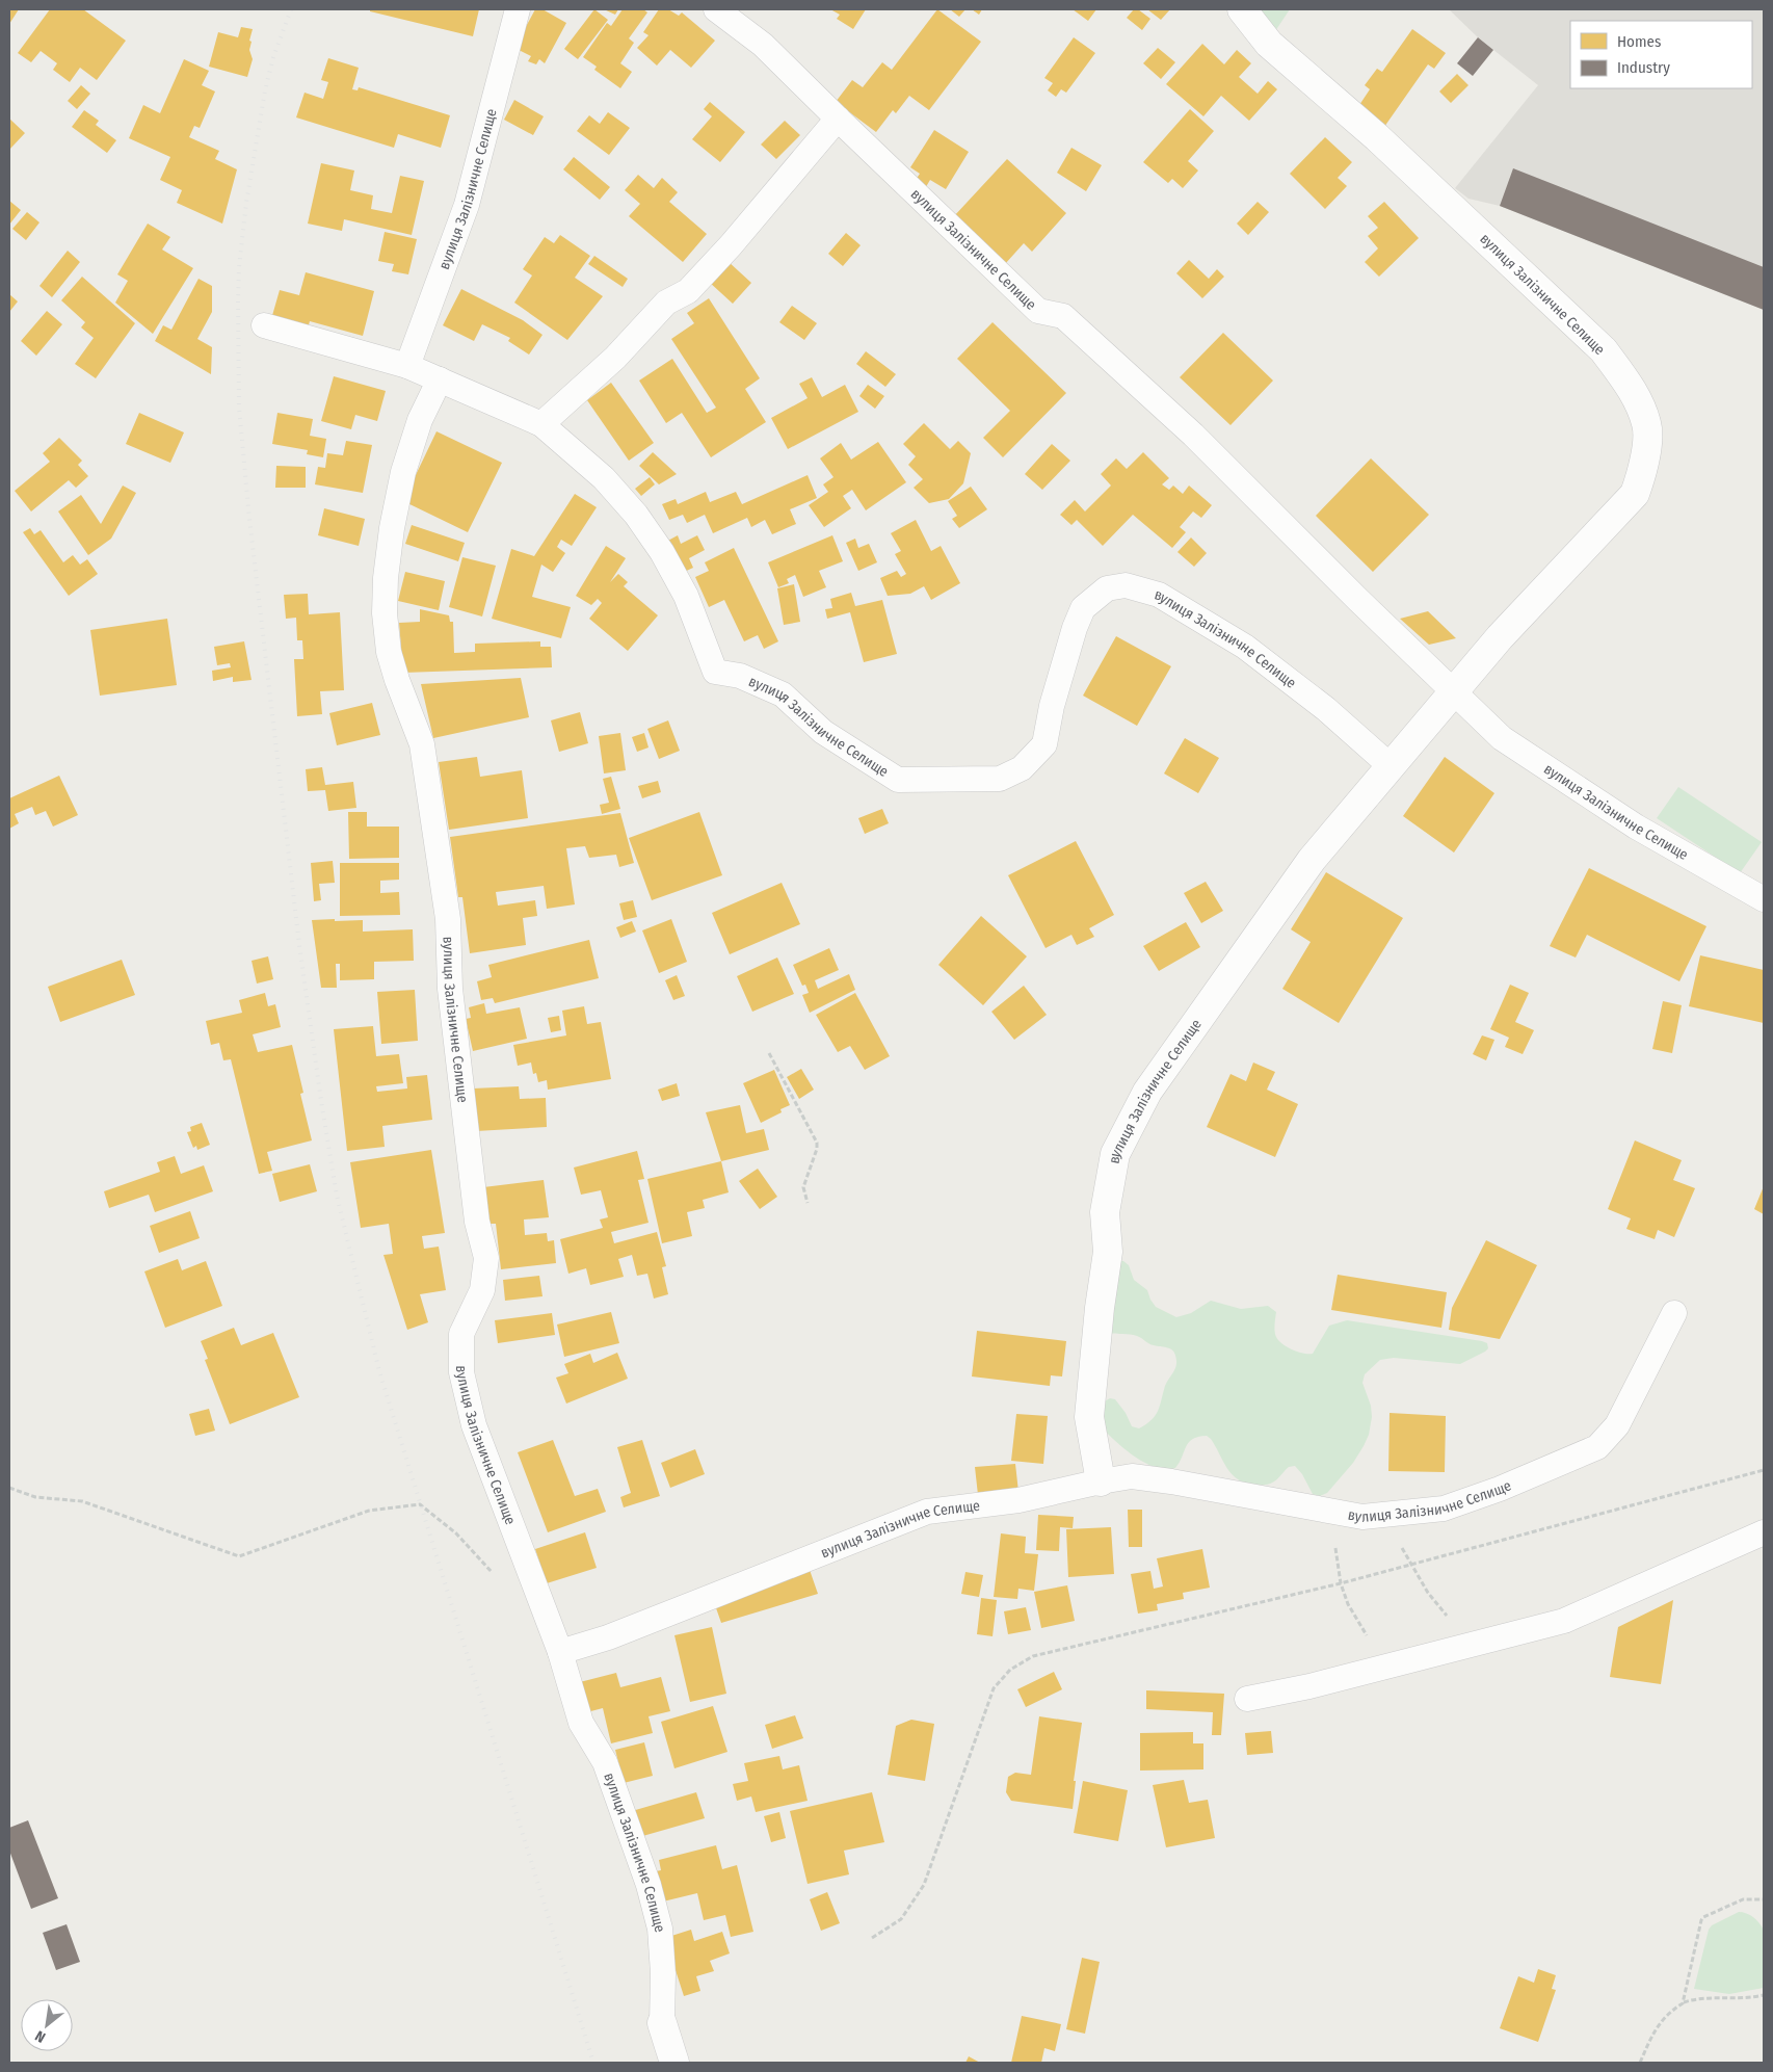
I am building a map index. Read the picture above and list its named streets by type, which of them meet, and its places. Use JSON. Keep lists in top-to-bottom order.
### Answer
{
  "streets": {
    "street": ["вулиця Залізничне Селище"]
  },
  "legend": ["Homes", "Industry"],
  "north": "bottom left"
}
